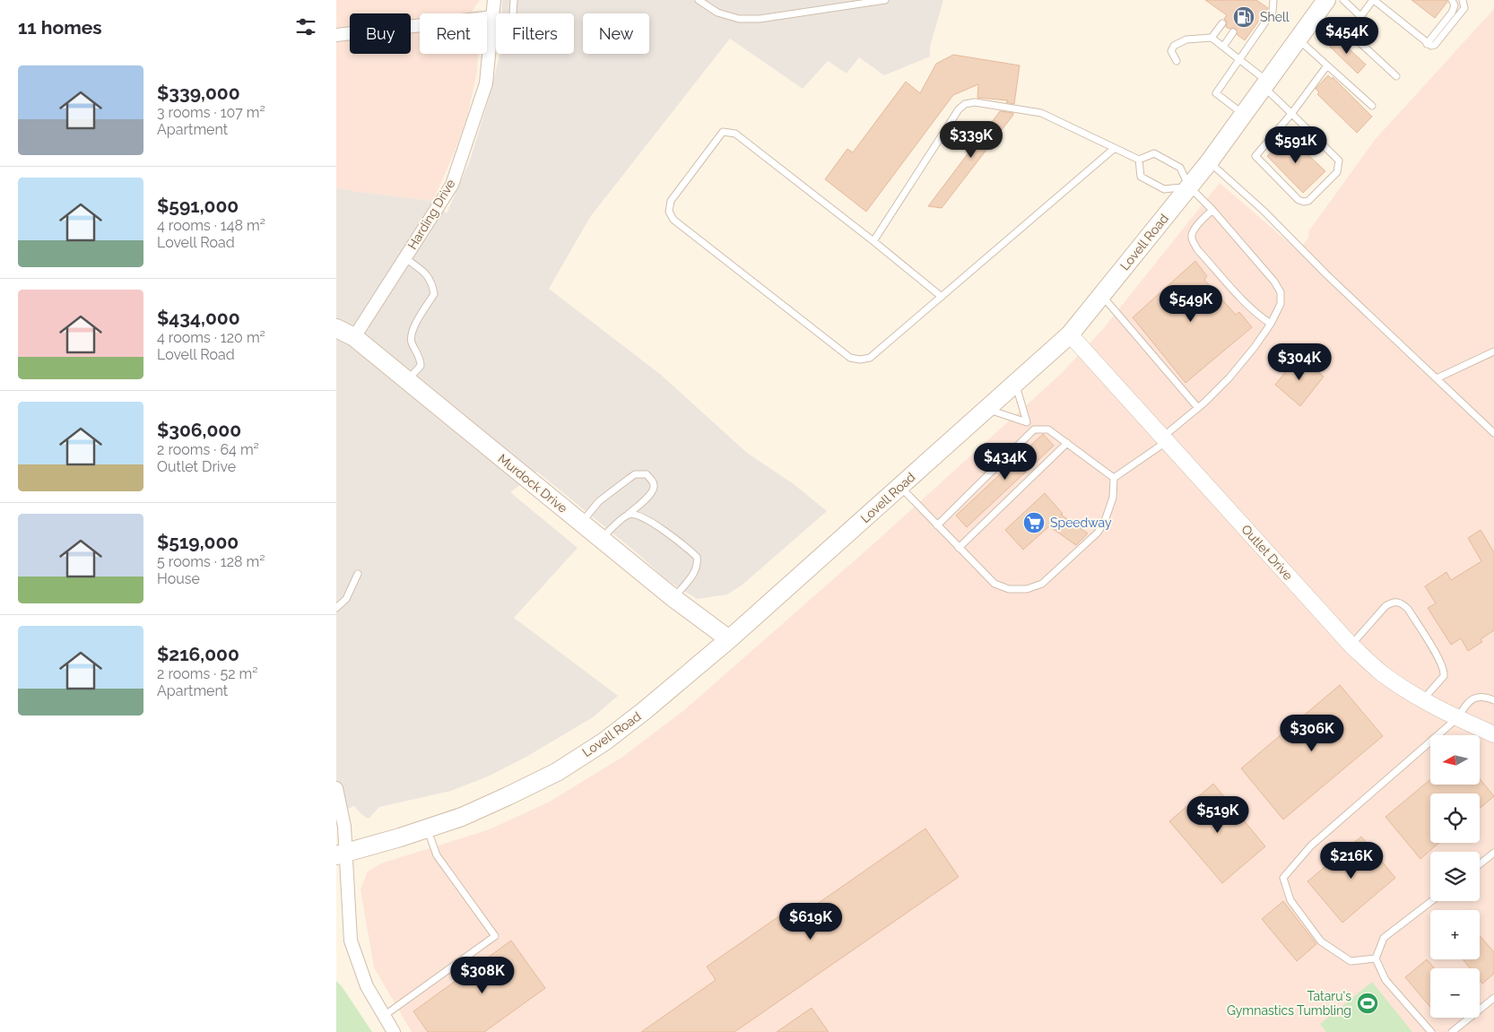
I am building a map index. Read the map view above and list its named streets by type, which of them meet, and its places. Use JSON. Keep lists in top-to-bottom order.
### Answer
{
  "streets": {
    "main road": ["Lovell Road", "Murdock Drive"],
    "street": ["Harding Drive", "Outlet Drive"]
  },
  "crossings": [
    ["Harding Drive", "Murdock Drive"],
    ["Lovell Road", "Murdock Drive"],
    ["Lovell Road", "Outlet Drive"]
  ],
  "places": {
    "fuel station": ["Shell"],
    "supermarket": ["Speedway"],
    "sports": ["Tataru's Gymnastics Tumbling"]
  },
  "north": "left",
  "page": {
    "heading": "11 homes",
    "chip": [
      "Buy",
      "Rent",
      "Filters",
      "New"
    ],
    "price": [
      "$454K",
      "$339K",
      "$591K",
      "$549K",
      "$304K",
      "$434K",
      "$306K",
      "$519K",
      "$216K",
      "$619K",
      "$308K"
    ],
    "list": [
      {
        "name": "$339,000",
        "note": "3 rooms · 107 m² · Apartment"
      },
      {
        "name": "$591,000",
        "note": "4 rooms · 148 m² · Lovell Road"
      },
      {
        "name": "$434,000",
        "note": "4 rooms · 120 m² · Lovell Road"
      },
      {
        "name": "$306,000",
        "note": "2 rooms · 64 m² · Outlet Drive"
      },
      {
        "name": "$519,000",
        "note": "5 rooms · 128 m² · House"
      },
      {
        "name": "$216,000",
        "note": "2 rooms · 52 m² · Apartment"
      }
    ],
    "map_buttons": ["+", "−"]
  }
}
